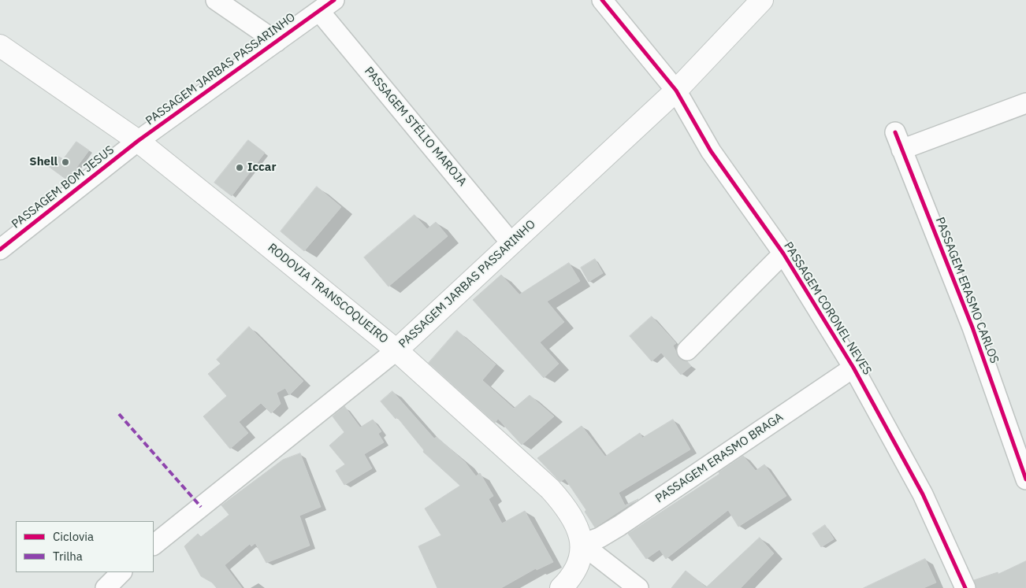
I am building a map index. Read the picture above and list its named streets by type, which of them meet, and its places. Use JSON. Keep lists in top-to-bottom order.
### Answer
{
  "streets": {
    "main road": ["PASSAGEM JARBAS PASSARINHO", "RODOVIA TRANSCOQUEIRO"],
    "street": [
      "PASSAGEM STÉLIO MAROJA",
      "PASSAGEM BOM JESUS",
      "PASSAGEM ERASMO CARLOS",
      "PASSAGEM CORONEL NEVES",
      "PASSAGEM ERASMO BRAGA"
    ]
  },
  "crossings": [
    ["PASSAGEM JARBAS PASSARINHO", "PASSAGEM STÉLIO MAROJA"],
    ["PASSAGEM JARBAS PASSARINHO", "PASSAGEM BOM JESUS"],
    ["PASSAGEM JARBAS PASSARINHO", "RODOVIA TRANSCOQUEIRO"],
    ["PASSAGEM JARBAS PASSARINHO", "PASSAGEM CORONEL NEVES"],
    ["PASSAGEM BOM JESUS", "RODOVIA TRANSCOQUEIRO"],
    ["RODOVIA TRANSCOQUEIRO", "PASSAGEM ERASMO BRAGA"],
    ["PASSAGEM CORONEL NEVES", "PASSAGEM ERASMO BRAGA"]
  ],
  "places": ["Shell", "Iccar"],
  "legend": ["Ciclovia", "Trilha"]
}
